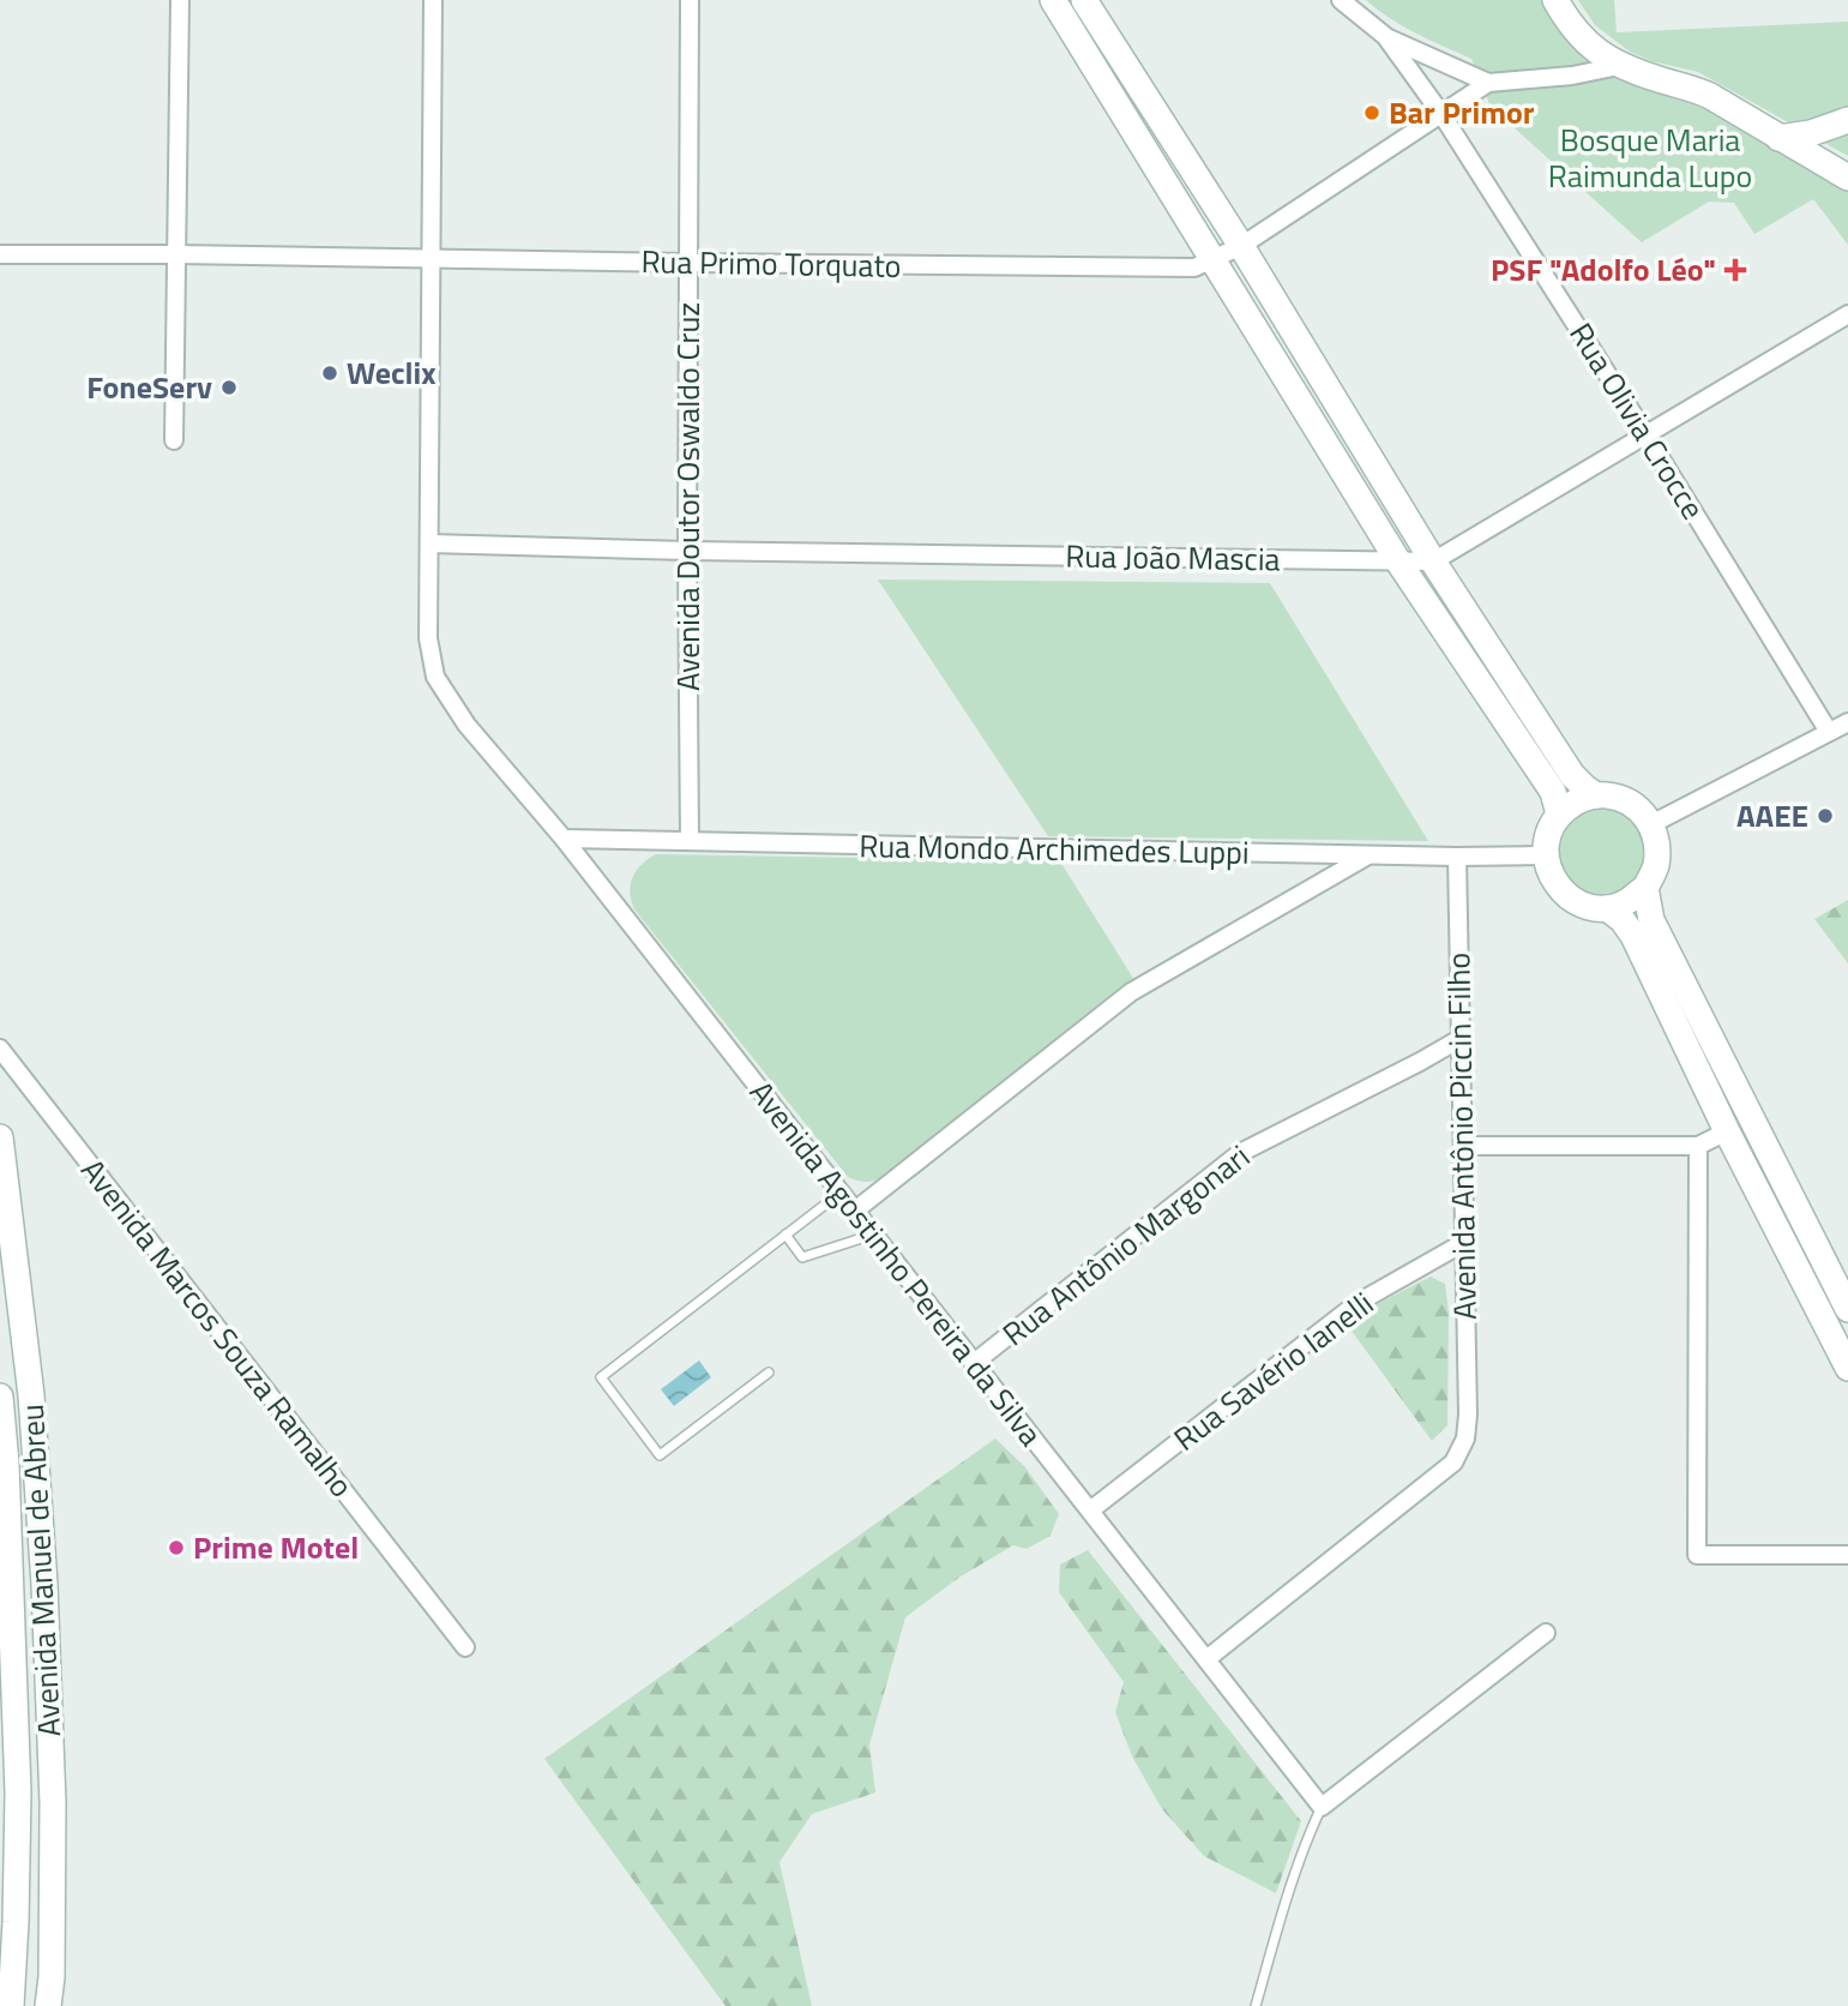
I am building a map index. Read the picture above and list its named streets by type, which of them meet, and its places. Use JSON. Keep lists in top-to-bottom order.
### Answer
{
  "streets": {
    "street": [
      "Rua Primo Torquato",
      "Rua Olivia Crocce",
      "Avenida Doutor Oswaldo Cruz",
      "Rua João Mascia",
      "Rua Mondo Archimedes Luppi",
      "Avenida Antônio Piccin Filho",
      "Rua Antônio Margonari",
      "Avenida Agostinho Pereira da Silva",
      "Avenida Marcos Souza Ramalho",
      "Rua Savério Ianelli",
      "Avenida Manuel de Abreu"
    ]
  },
  "crossings": [
    ["Rua Primo Torquato", "Rua Olivia Crocce"],
    ["Rua Primo Torquato", "Avenida Doutor Oswaldo Cruz"],
    ["Rua Primo Torquato", "Avenida Agostinho Pereira da Silva"],
    ["Avenida Doutor Oswaldo Cruz", "Rua João Mascia"],
    ["Avenida Doutor Oswaldo Cruz", "Rua Mondo Archimedes Luppi"],
    ["Rua João Mascia", "Avenida Agostinho Pereira da Silva"],
    ["Rua Mondo Archimedes Luppi", "Avenida Antônio Piccin Filho"],
    ["Rua Mondo Archimedes Luppi", "Avenida Agostinho Pereira da Silva"],
    ["Avenida Antônio Piccin Filho", "Rua Antônio Margonari"],
    ["Avenida Antônio Piccin Filho", "Avenida Agostinho Pereira da Silva"],
    ["Avenida Antônio Piccin Filho", "Rua Savério Ianelli"],
    ["Rua Antônio Margonari", "Avenida Agostinho Pereira da Silva"],
    ["Avenida Agostinho Pereira da Silva", "Rua Savério Ianelli"]
  ],
  "parks": ["Bosque Maria Raimunda Lupo"],
  "places": {
    "other": [
      "Bar Primor",
      "Weclix",
      "FoneServ",
      "AAEE",
      "Prime Motel"
    ],
    "health": ["PSF \"Adolfo Léo\""]
  }
}
